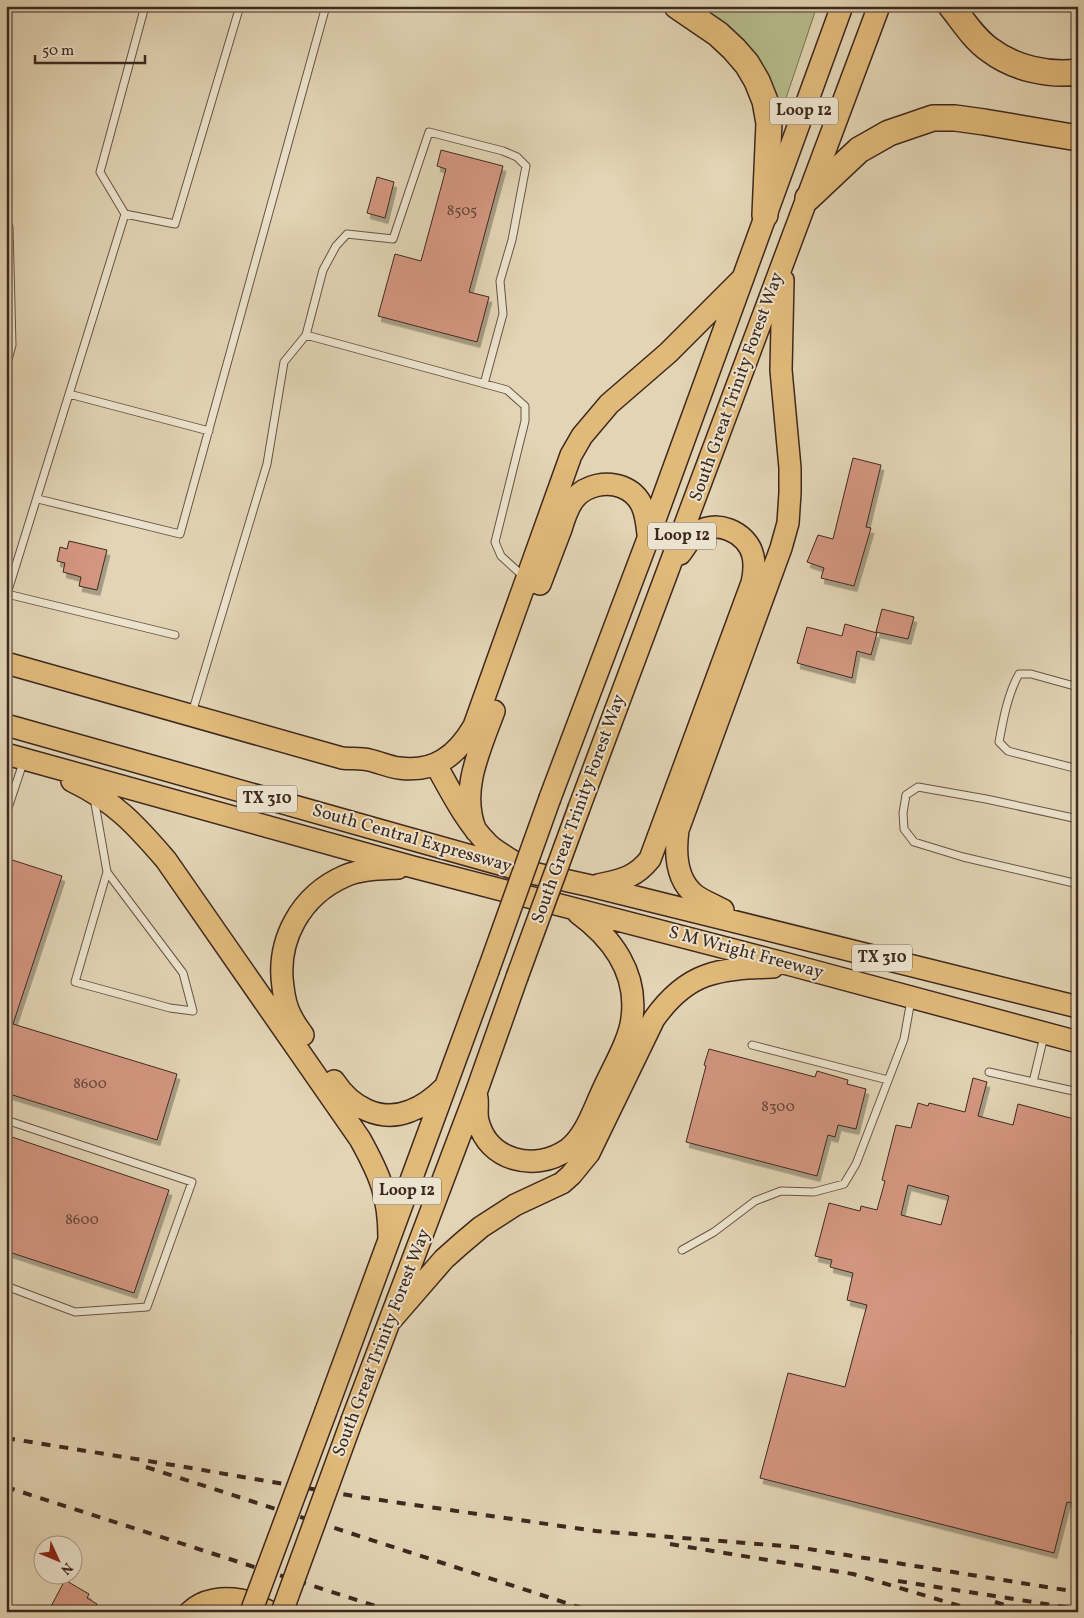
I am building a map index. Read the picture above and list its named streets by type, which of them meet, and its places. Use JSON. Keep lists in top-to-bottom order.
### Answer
{
  "streets": {
    "main road": [
      "Loop 12",
      "South Great Trinity Forest Way",
      "TX 310",
      "South Central Expressway",
      "S M Wright Freeway"
    ]
  },
  "crossings": [
    ["South Central Expressway", "S M Wright Freeway"]
  ],
  "house_numbers": [
    "8505",
    "8600",
    "8300",
    "8600"
  ],
  "scale_bar": "50 m",
  "north": "bottom right"
}
